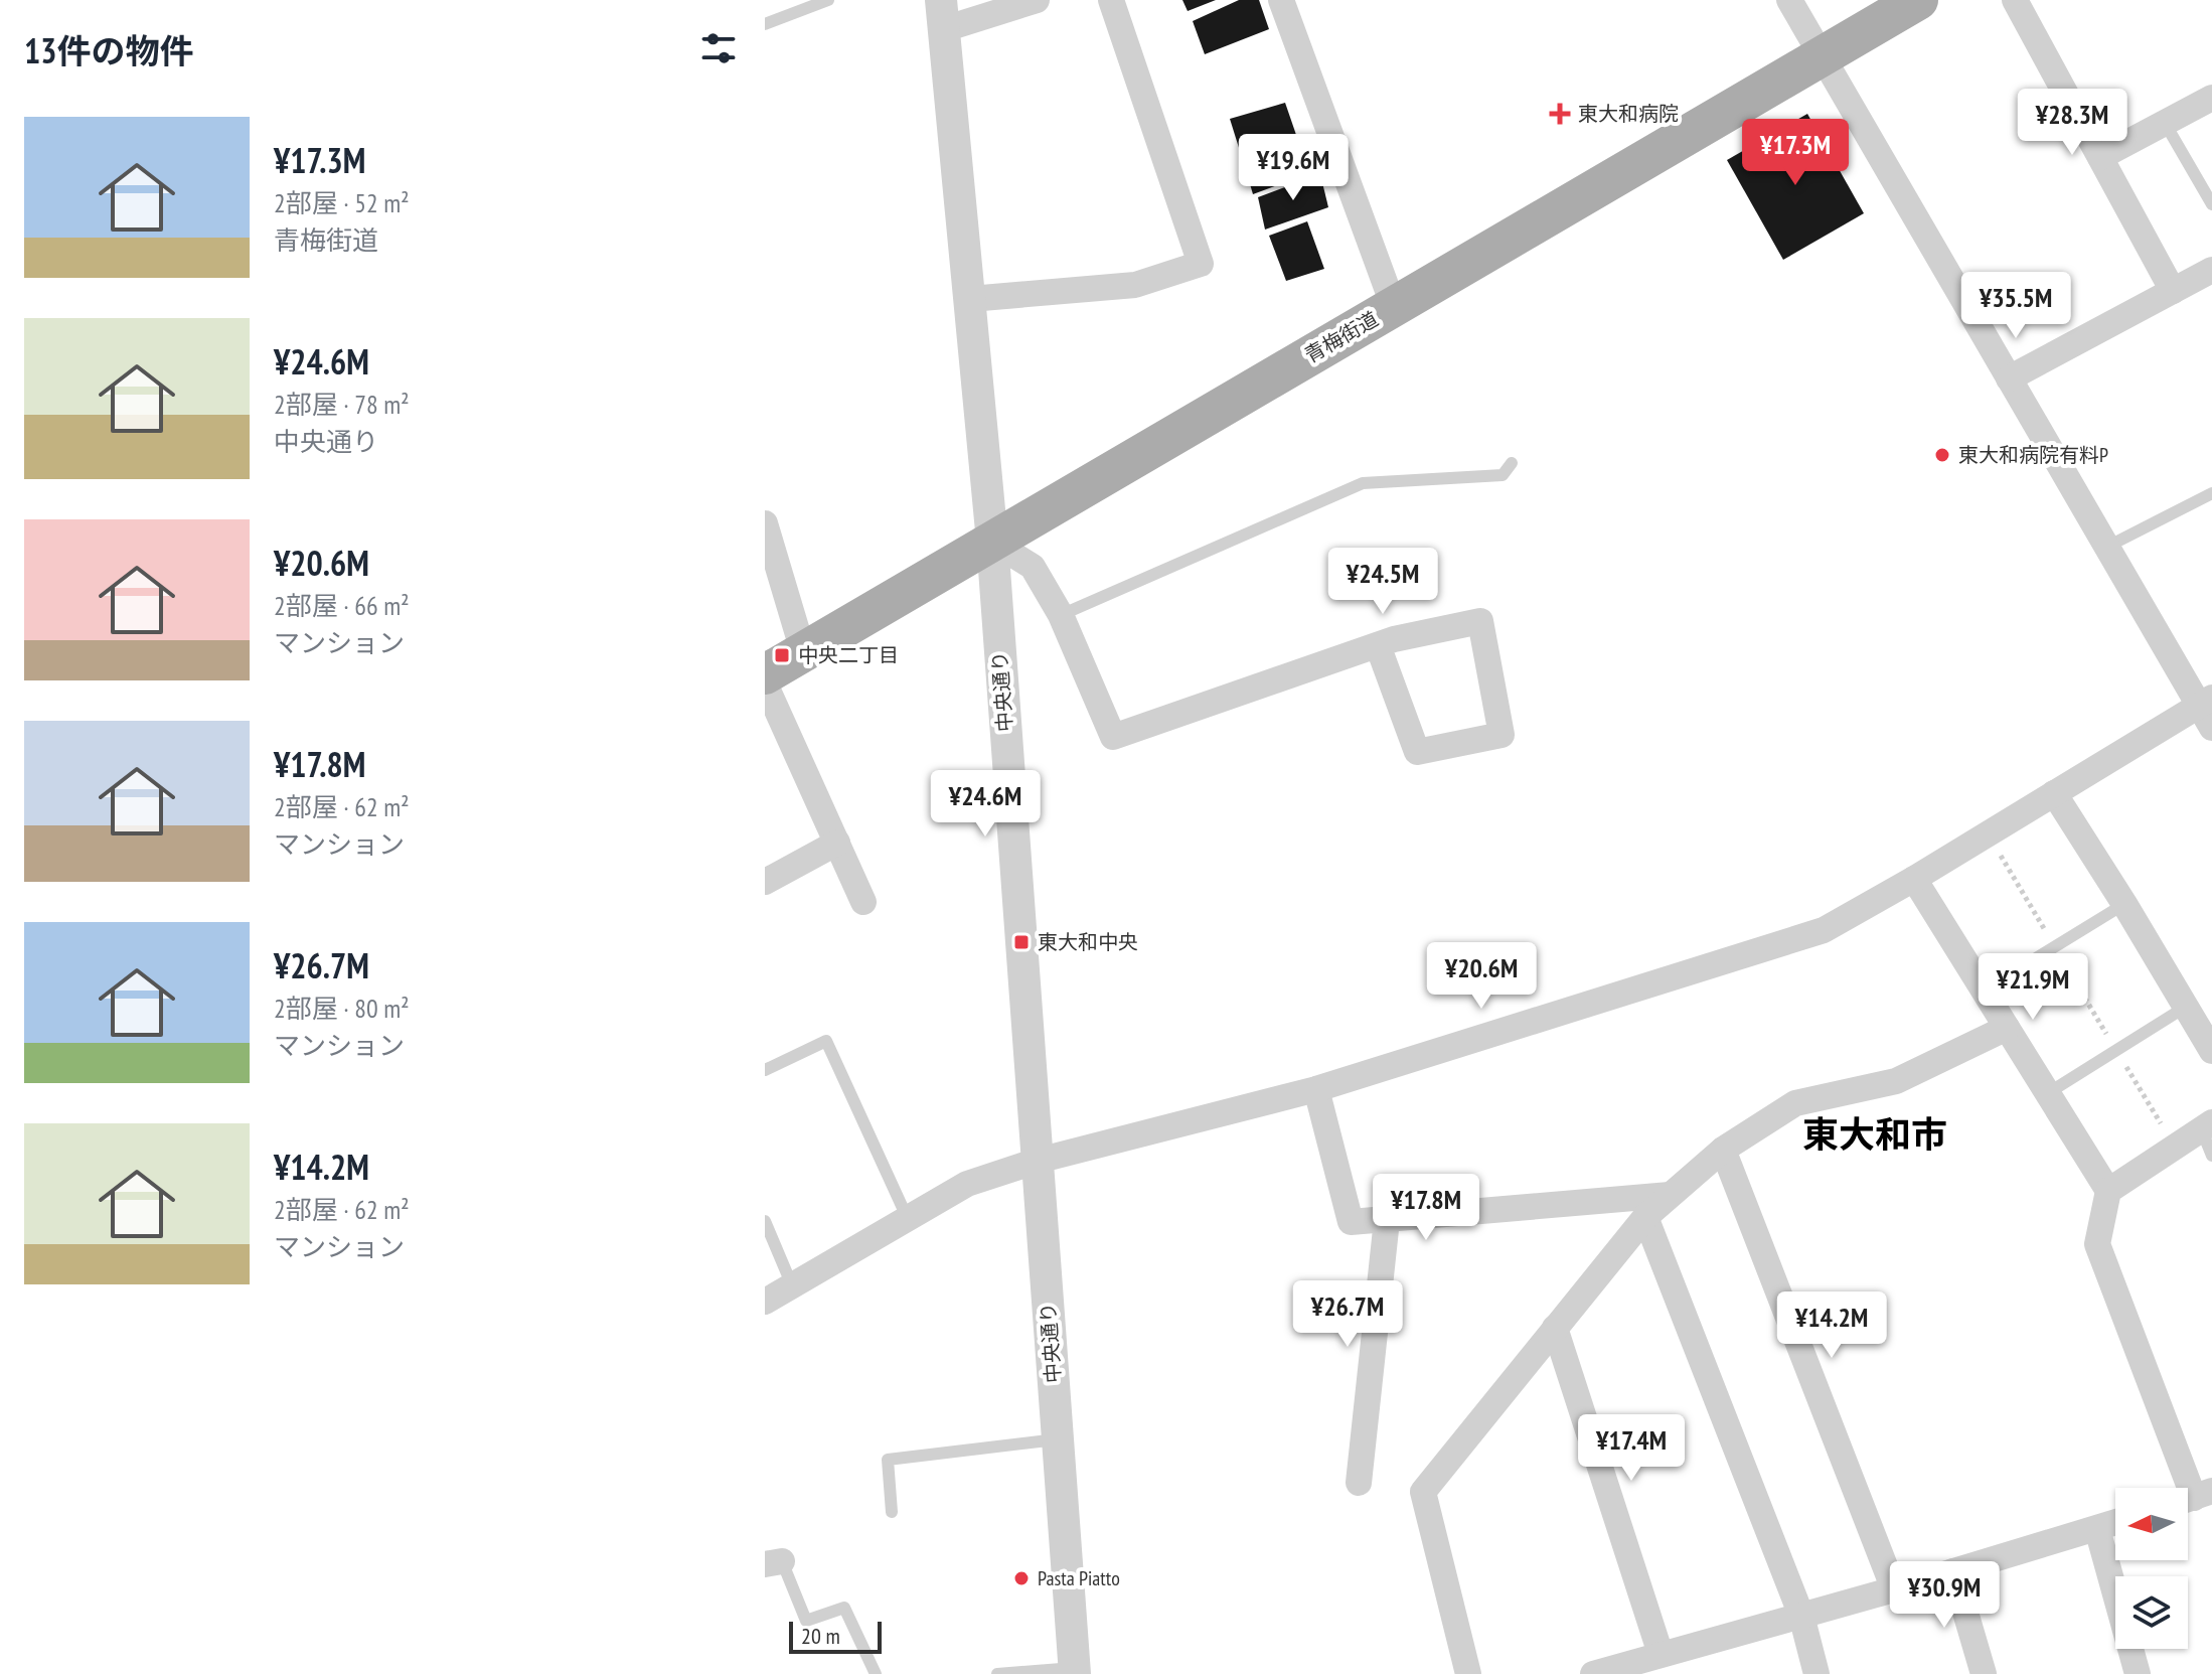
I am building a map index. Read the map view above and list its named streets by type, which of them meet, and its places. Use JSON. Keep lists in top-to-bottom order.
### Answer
{
  "streets": {
    "main road": ["青梅街道"],
    "street": ["中央通り"]
  },
  "crossings": [
    ["青梅街道", "中央通り"]
  ],
  "districts": ["東大和市"],
  "places": {
    "health": ["東大和病院"],
    "other": ["東大和病院有料P", "Pasta Piatto"],
    "transit": ["中央二丁目", "東大和中央"]
  },
  "scale_bar": "20 m",
  "north": "left",
  "page": {
    "heading": "13件の物件",
    "price": [
      "¥28.3M",
      "¥17.3M",
      "¥19.6M",
      "¥35.5M",
      "¥24.5M",
      "¥24.6M",
      "¥20.6M",
      "¥21.9M",
      "¥17.8M",
      "¥26.7M",
      "¥14.2M",
      "¥17.4M",
      "¥30.9M"
    ],
    "list": [
      {
        "name": "¥17.3M",
        "note": "2部屋 · 52 m² · 青梅街道"
      },
      {
        "name": "¥24.6M",
        "note": "2部屋 · 78 m² · 中央通り"
      },
      {
        "name": "¥20.6M",
        "note": "2部屋 · 66 m² · マンション"
      },
      {
        "name": "¥17.8M",
        "note": "2部屋 · 62 m² · マンション"
      },
      {
        "name": "¥26.7M",
        "note": "2部屋 · 80 m² · マンション"
      },
      {
        "name": "¥14.2M",
        "note": "2部屋 · 62 m² · マンション"
      }
    ],
    "scale": "20 m"
  }
}
